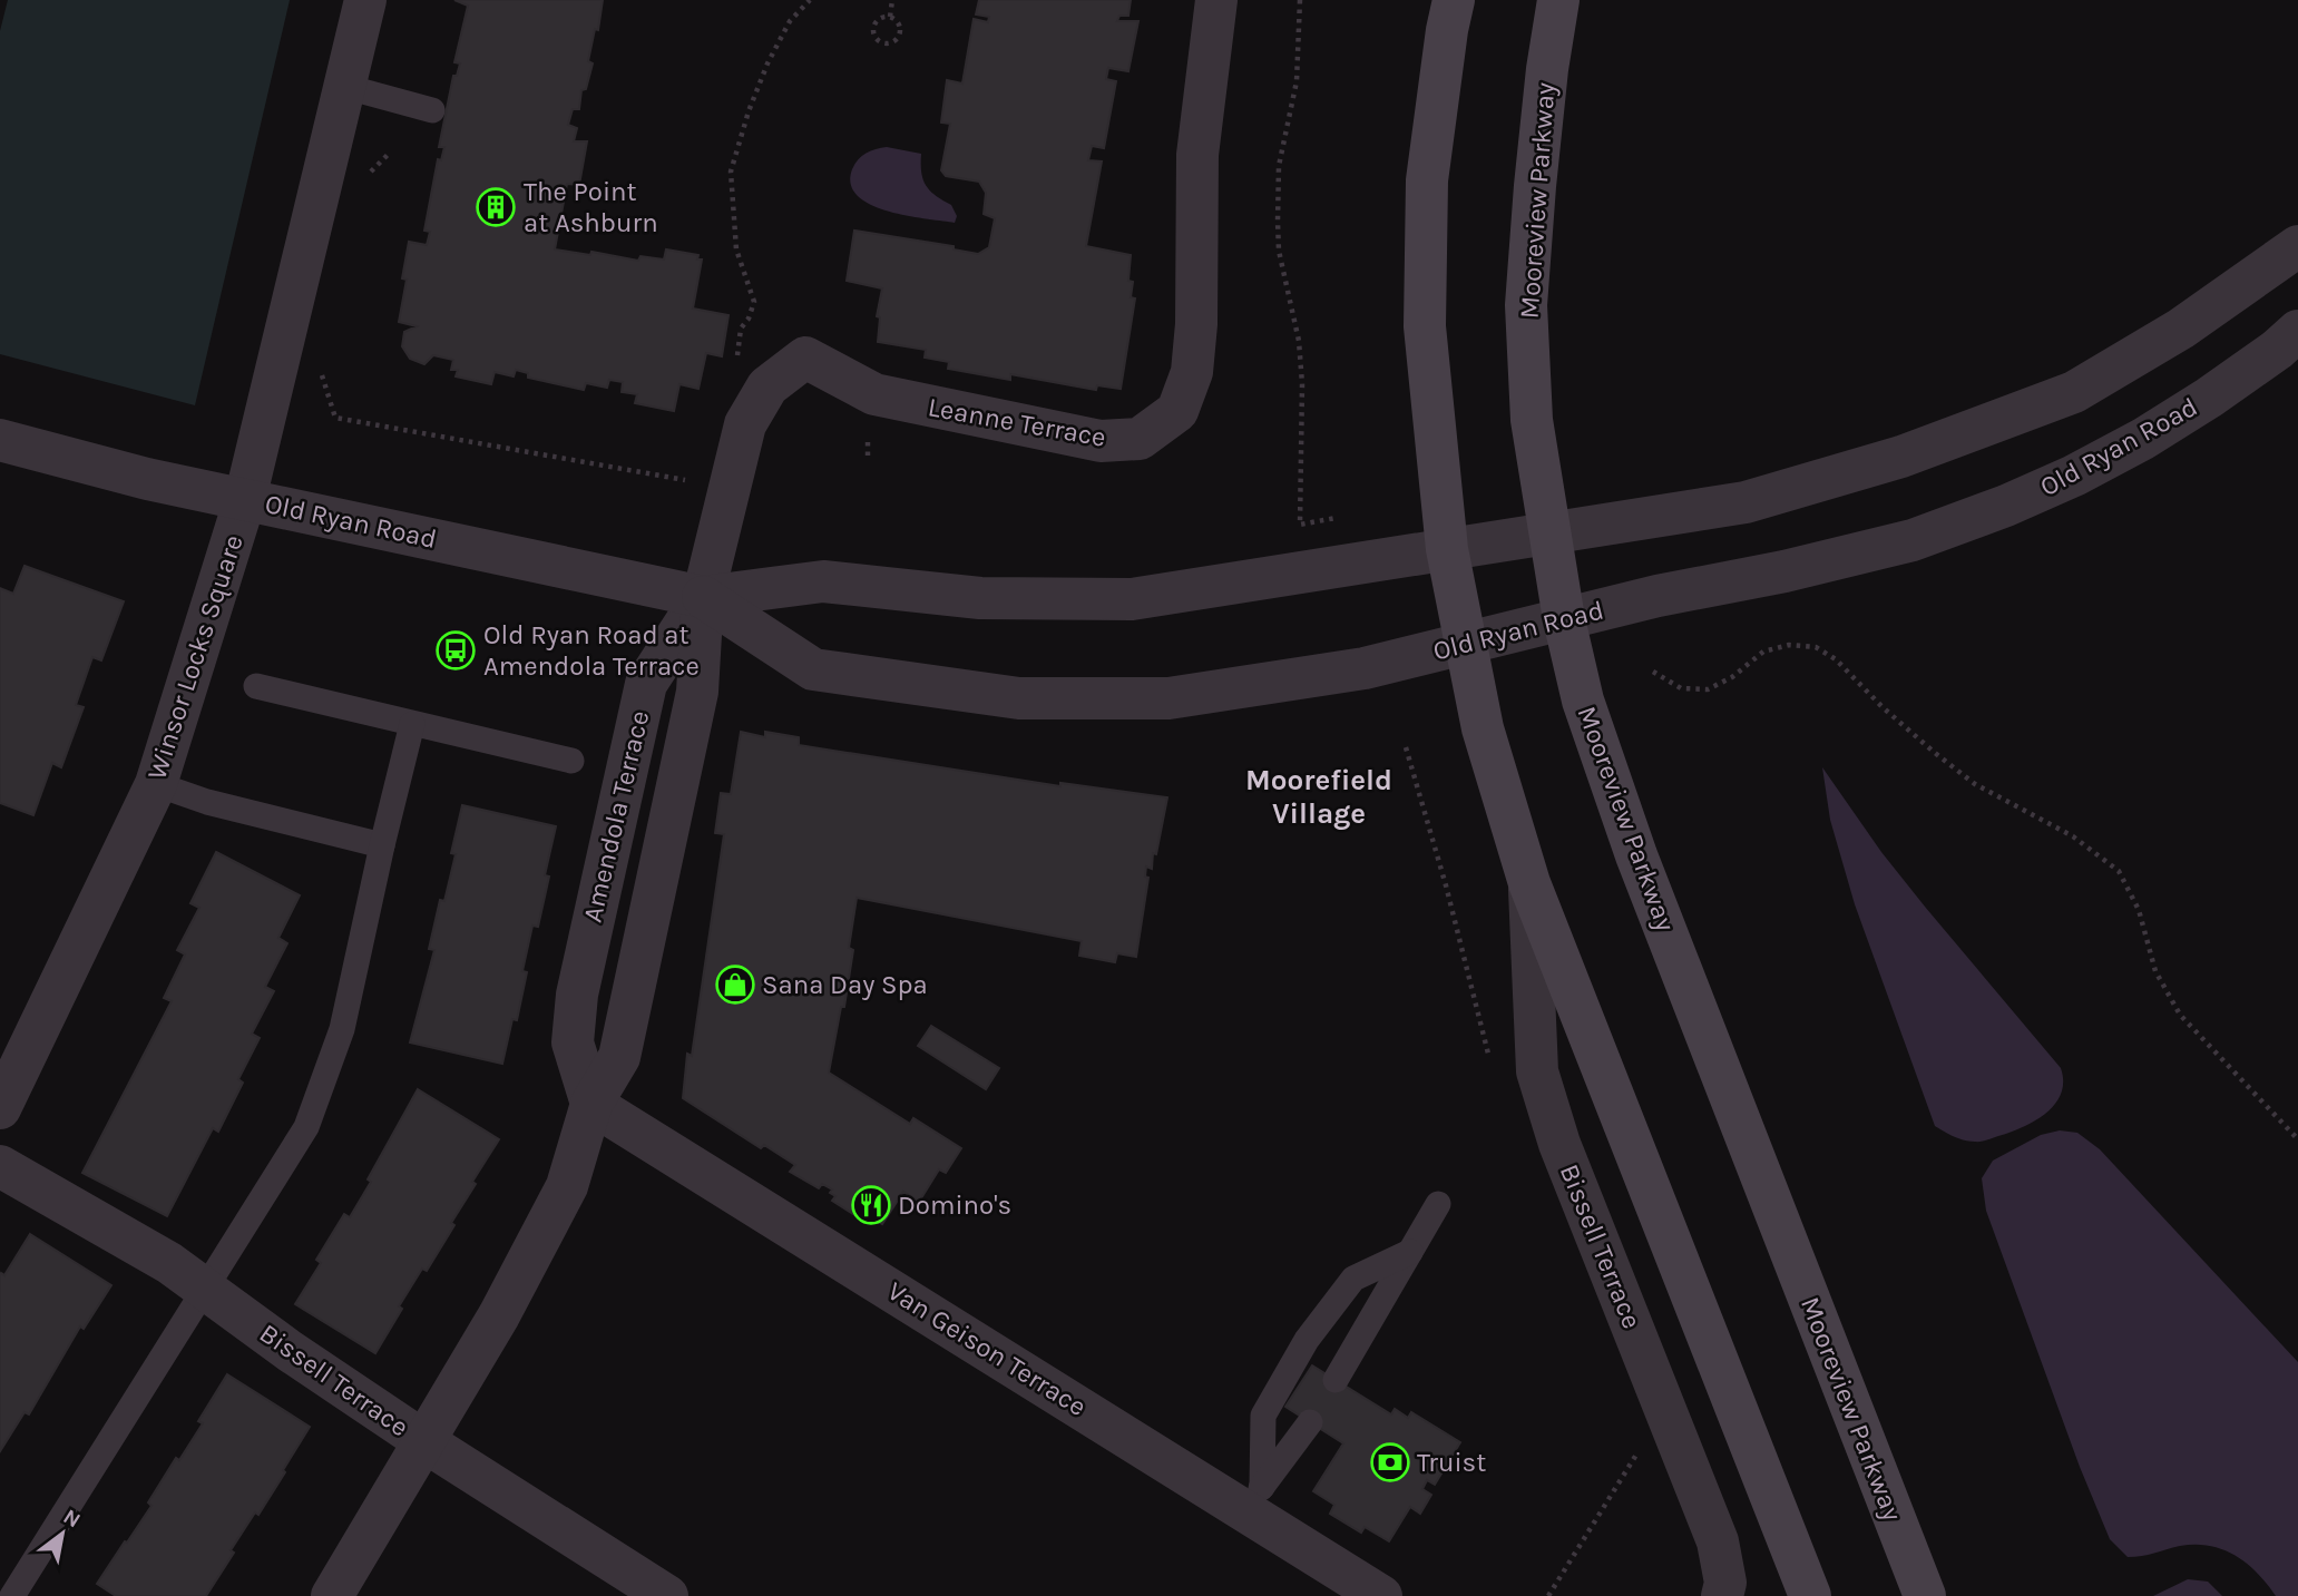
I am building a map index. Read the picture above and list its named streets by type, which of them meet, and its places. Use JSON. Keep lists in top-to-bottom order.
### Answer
{
  "streets": {
    "main road": ["Mooreview Parkway"],
    "street": [
      "Leanne Terrace",
      "Old Ryan Road",
      "Winsor Locks Square",
      "Amendola Terrace",
      "Bissell Terrace",
      "Van Geison Terrace"
    ]
  },
  "crossings": [
    ["Mooreview Parkway", "Old Ryan Road"],
    ["Leanne Terrace", "Old Ryan Road"],
    ["Leanne Terrace", "Amendola Terrace"],
    ["Old Ryan Road", "Winsor Locks Square"],
    ["Old Ryan Road", "Amendola Terrace"],
    ["Amendola Terrace", "Van Geison Terrace"]
  ],
  "districts": ["Moorefield Village"],
  "places": {
    "building": ["The Point at Ashburn"],
    "bus stop": ["Old Ryan Road at Amendola Terrace"],
    "shop": ["Sana Day Spa"],
    "restaurant": ["Domino's"],
    "bank": ["Truist"]
  },
  "north": "top right"
}
